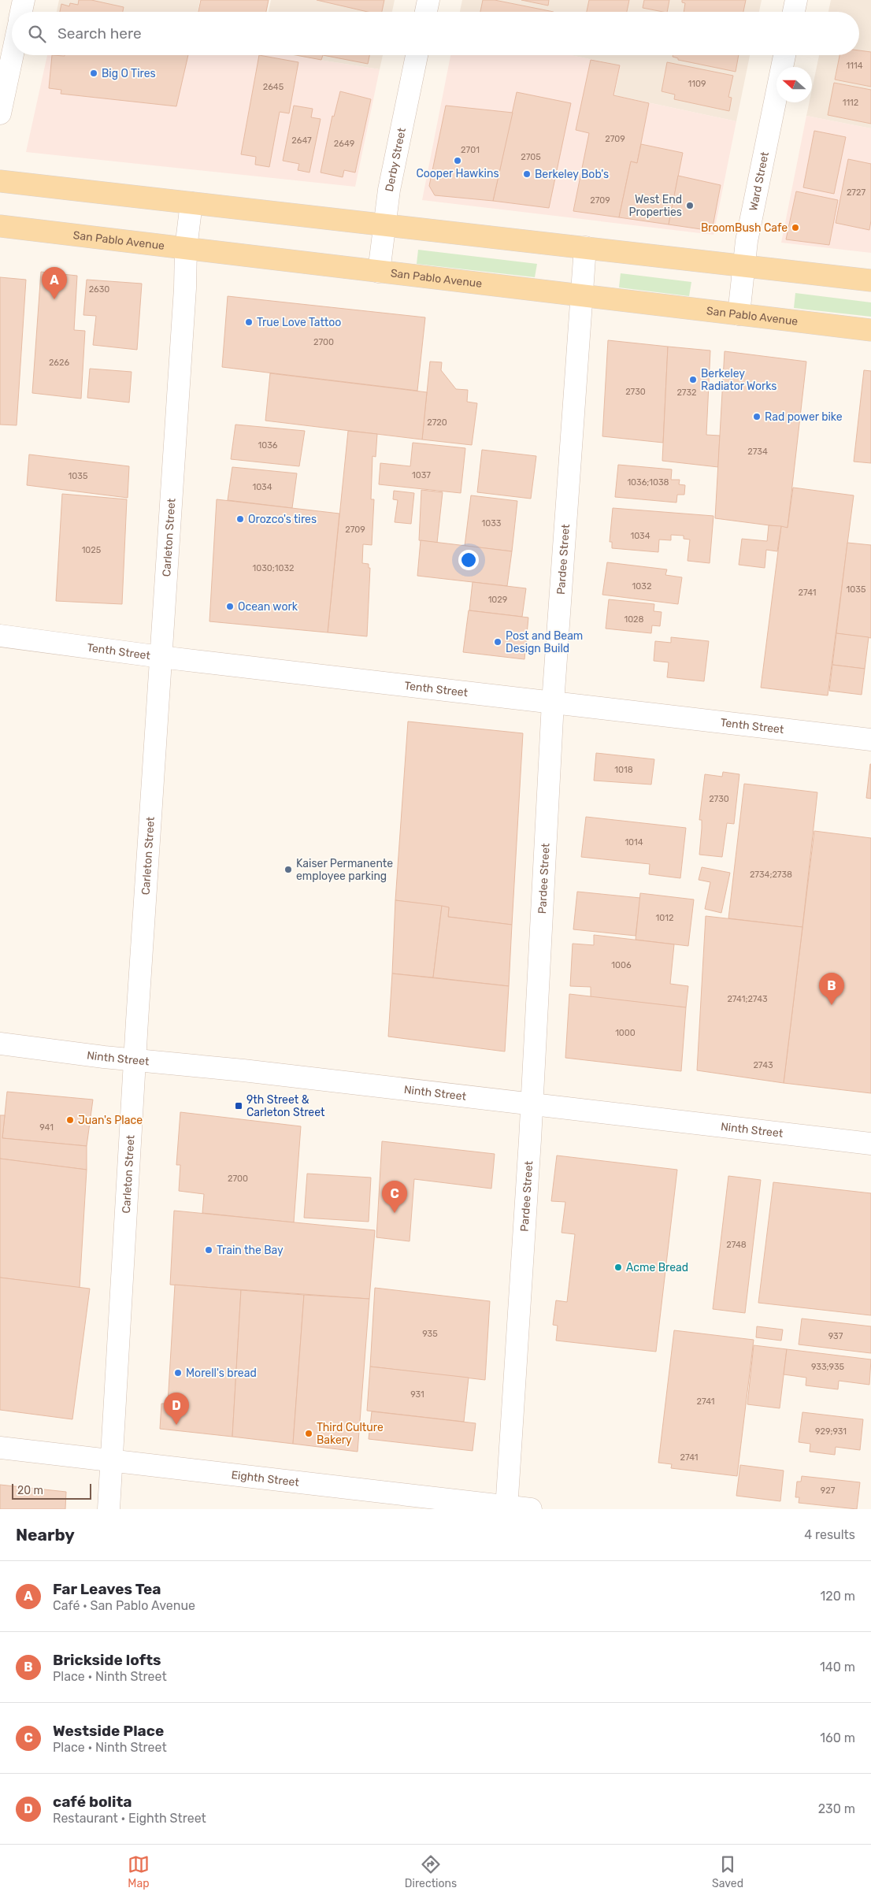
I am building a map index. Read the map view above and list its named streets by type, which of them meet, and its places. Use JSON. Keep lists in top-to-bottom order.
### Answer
{
  "streets": {
    "main road": ["San Pablo Avenue"],
    "street": [
      "Derby Street",
      "Ward Street",
      "Carleton Street",
      "Pardee Street",
      "Tenth Street",
      "Ninth Street",
      "Eighth Street"
    ]
  },
  "crossings": [
    ["Derby Street", "San Pablo Avenue"],
    ["Ward Street", "San Pablo Avenue"],
    ["San Pablo Avenue", "Carleton Street"],
    ["San Pablo Avenue", "Pardee Street"],
    ["Carleton Street", "Tenth Street"],
    ["Carleton Street", "Ninth Street"],
    ["Carleton Street", "Eighth Street"],
    ["Pardee Street", "Tenth Street"],
    ["Pardee Street", "Ninth Street"],
    ["Pardee Street", "Eighth Street"]
  ],
  "places": {
    "other": [
      "Big O Tires",
      "Cooper Hawkins",
      "Berkeley Bob's",
      "West End Properties",
      "BroomBush Cafe",
      "True Love Tattoo",
      "Berkeley Radiator Works",
      "Rad power bike",
      "Orozco's tires",
      "Ocean work",
      "Post and Beam Design Build",
      "Kaiser Permanente employee parking",
      "Juan's Place",
      "Train the Bay",
      "Acme Bread",
      "Morell's bread",
      "Third Culture Bakery"
    ],
    "transit": ["9th Street & Carleton Street"]
  },
  "house_numbers": [
    "1114",
    "1109",
    "2645",
    "1112",
    "2709",
    "2647",
    "2649",
    "2701",
    "2705",
    "2727",
    "2709",
    "2630",
    "2700",
    "2626",
    "2730",
    "2732",
    "2720",
    "1036",
    "2734",
    "1037",
    "1035",
    "1036;1038",
    "1034",
    "1033",
    "2709",
    "1034",
    "1025",
    "1030;1032",
    "1032",
    "1035",
    "2741",
    "1029",
    "1028",
    "1018",
    "2730",
    "1014",
    "2734;2738",
    "1012",
    "1006",
    "2741;2743",
    "1000",
    "2743",
    "941",
    "2700",
    "2748",
    "935",
    "937",
    "933;935",
    "931",
    "2741",
    "929;931",
    "2741",
    "927"
  ],
  "scale_bar": "20 m",
  "north": "left",
  "page": {
    "search": "Search here",
    "pins": [
      "A",
      "B",
      "C",
      "D"
    ],
    "scale": "20 m",
    "heading": ["Nearby", "4 results"],
    "list": [
      {
        "mark": "A",
        "name": "Far Leaves Tea",
        "note": "Café · San Pablo Avenue",
        "value": "120 m"
      },
      {
        "mark": "B",
        "name": "Brickside lofts",
        "note": "Place · Ninth Street",
        "value": "140 m"
      },
      {
        "mark": "C",
        "name": "Westside Place",
        "note": "Place · Ninth Street",
        "value": "160 m"
      },
      {
        "mark": "D",
        "name": "café bolita",
        "note": "Restaurant · Eighth Street",
        "value": "230 m"
      }
    ],
    "nav": ["Map", "Directions", "Saved"]
  }
}
